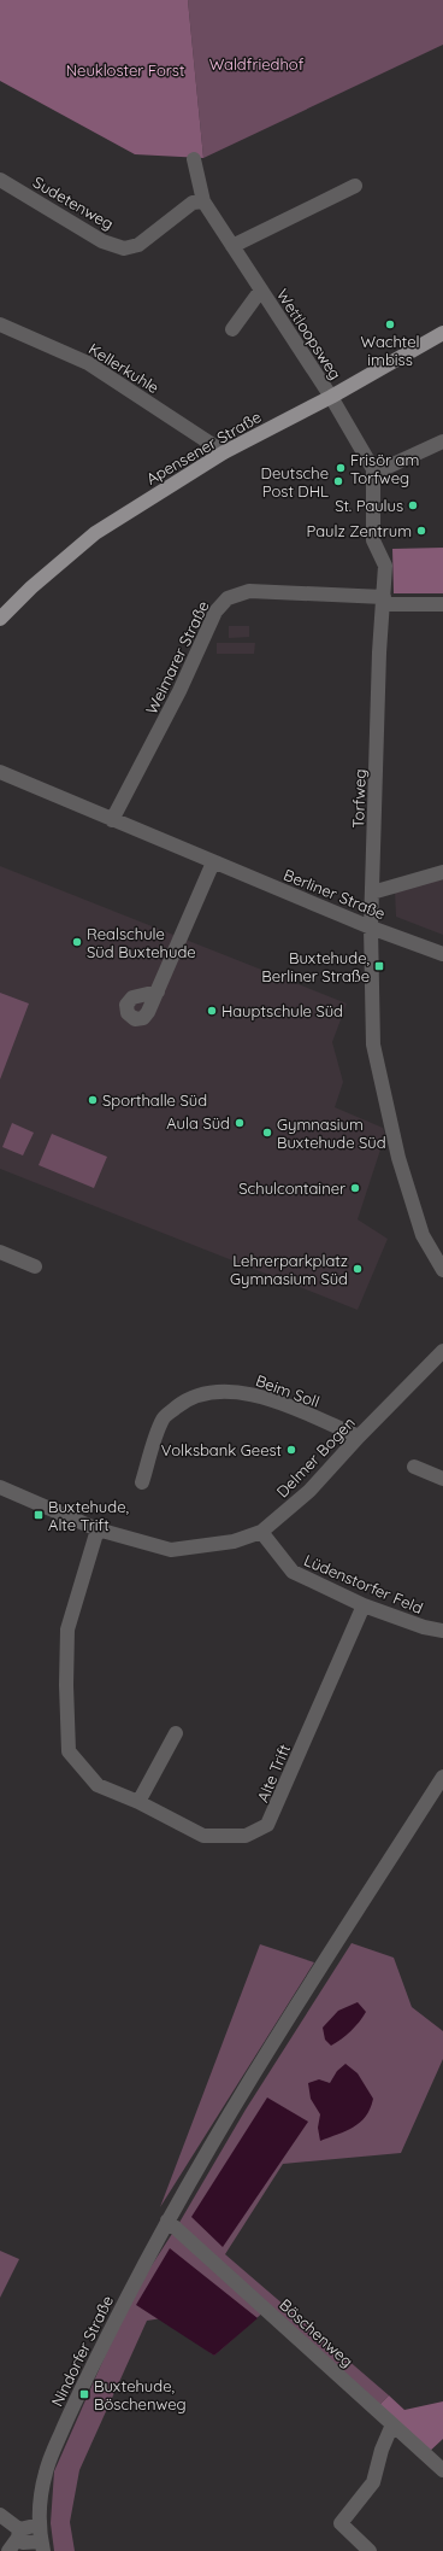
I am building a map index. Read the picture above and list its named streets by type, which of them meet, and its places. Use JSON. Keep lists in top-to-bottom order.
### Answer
{
  "streets": {
    "main road": ["Apensener Straße"],
    "street": [
      "Sudetenweg",
      "Wettloopsweg",
      "Kellerkuhle",
      "Weimarer Straße",
      "Torfweg",
      "Berliner Straße",
      "Beim Soll",
      "Delmer Bogen",
      "Lüdenstorfer Feld",
      "Alte Trift",
      "Böschenweg",
      "Nindorfer Straße"
    ]
  },
  "crossings": [
    ["Sudetenweg", "Wettloopsweg"],
    ["Wettloopsweg", "Apensener Straße"],
    ["Kellerkuhle", "Apensener Straße"],
    ["Weimarer Straße", "Torfweg"],
    ["Weimarer Straße", "Berliner Straße"],
    ["Torfweg", "Berliner Straße"],
    ["Beim Soll", "Delmer Bogen"],
    ["Delmer Bogen", "Lüdenstorfer Feld"],
    ["Delmer Bogen", "Alte Trift"],
    ["Lüdenstorfer Feld", "Alte Trift"],
    ["Böschenweg", "Nindorfer Straße"]
  ],
  "parks": ["Waldfriedhof", "Neukloster Forst"],
  "places": {
    "other": [
      "Wachtel imbiss",
      "Frisör am Torfweg",
      "Deutsche Post DHL",
      "St. Paulus",
      "Paulz Zentrum",
      "Realschule Süd Buxtehude",
      "Hauptschule Süd",
      "Sporthalle Süd",
      "Aula Süd",
      "Gymnasium Buxtehude Süd",
      "Schulcontainer",
      "Lehrerparkplatz Gymnasium Süd",
      "Volksbank Geest"
    ],
    "transit": ["Buxtehude, Berliner Straße", "Buxtehude, Alte Trift", "Buxtehude, Böschenweg"]
  }
}
